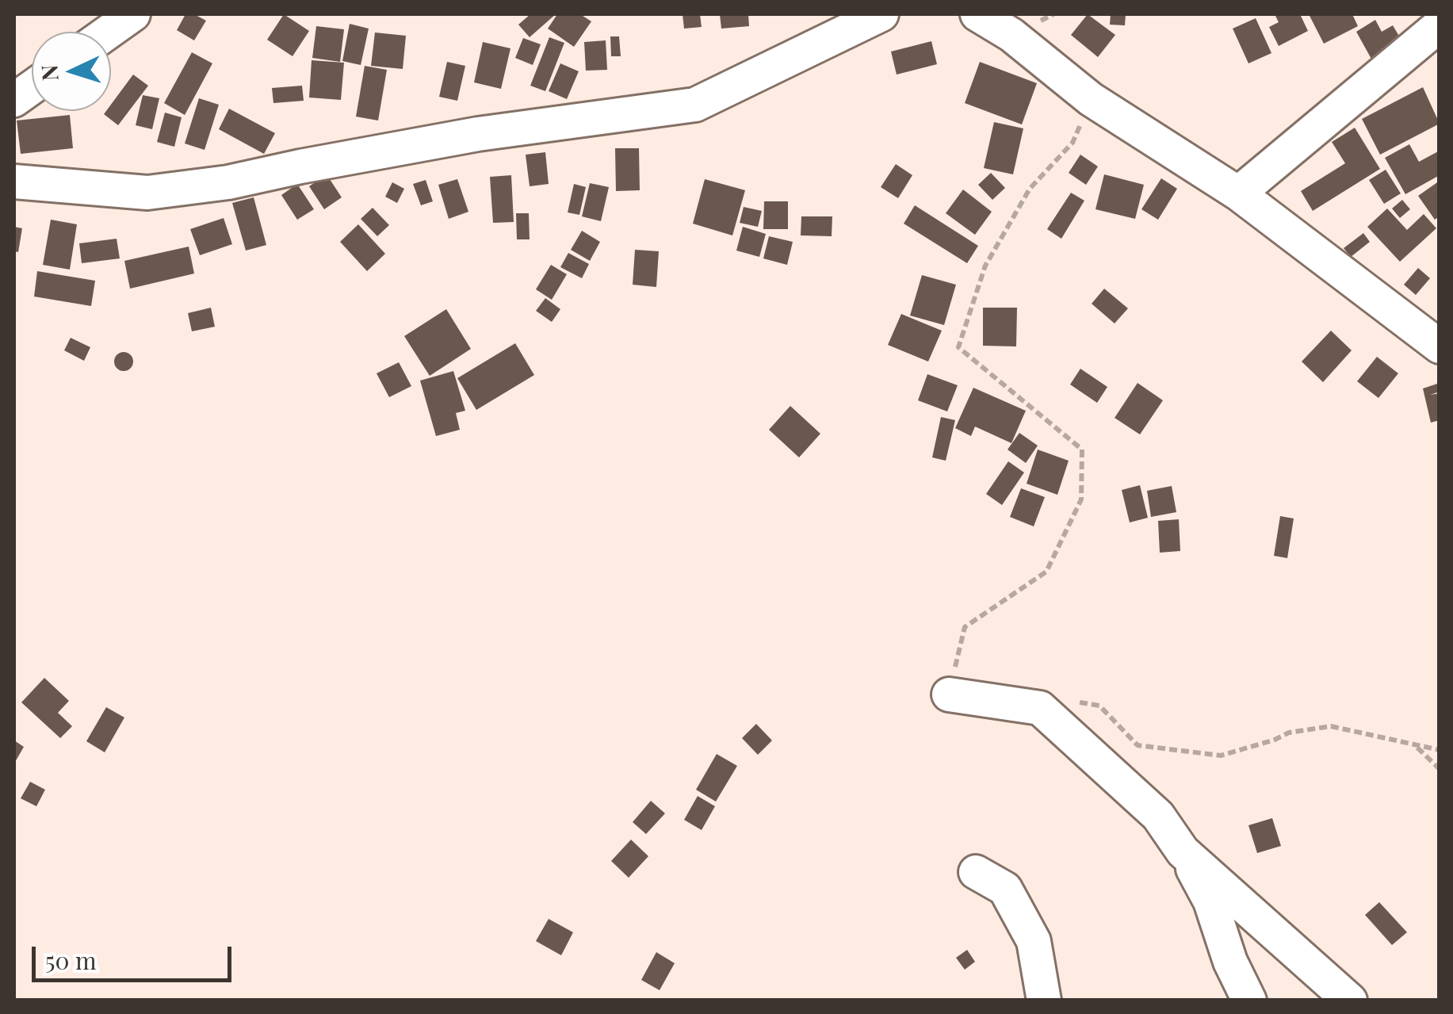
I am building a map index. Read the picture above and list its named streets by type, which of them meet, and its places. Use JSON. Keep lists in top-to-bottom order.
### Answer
{
  "scale_bar": "50 m",
  "north": "left"
}
